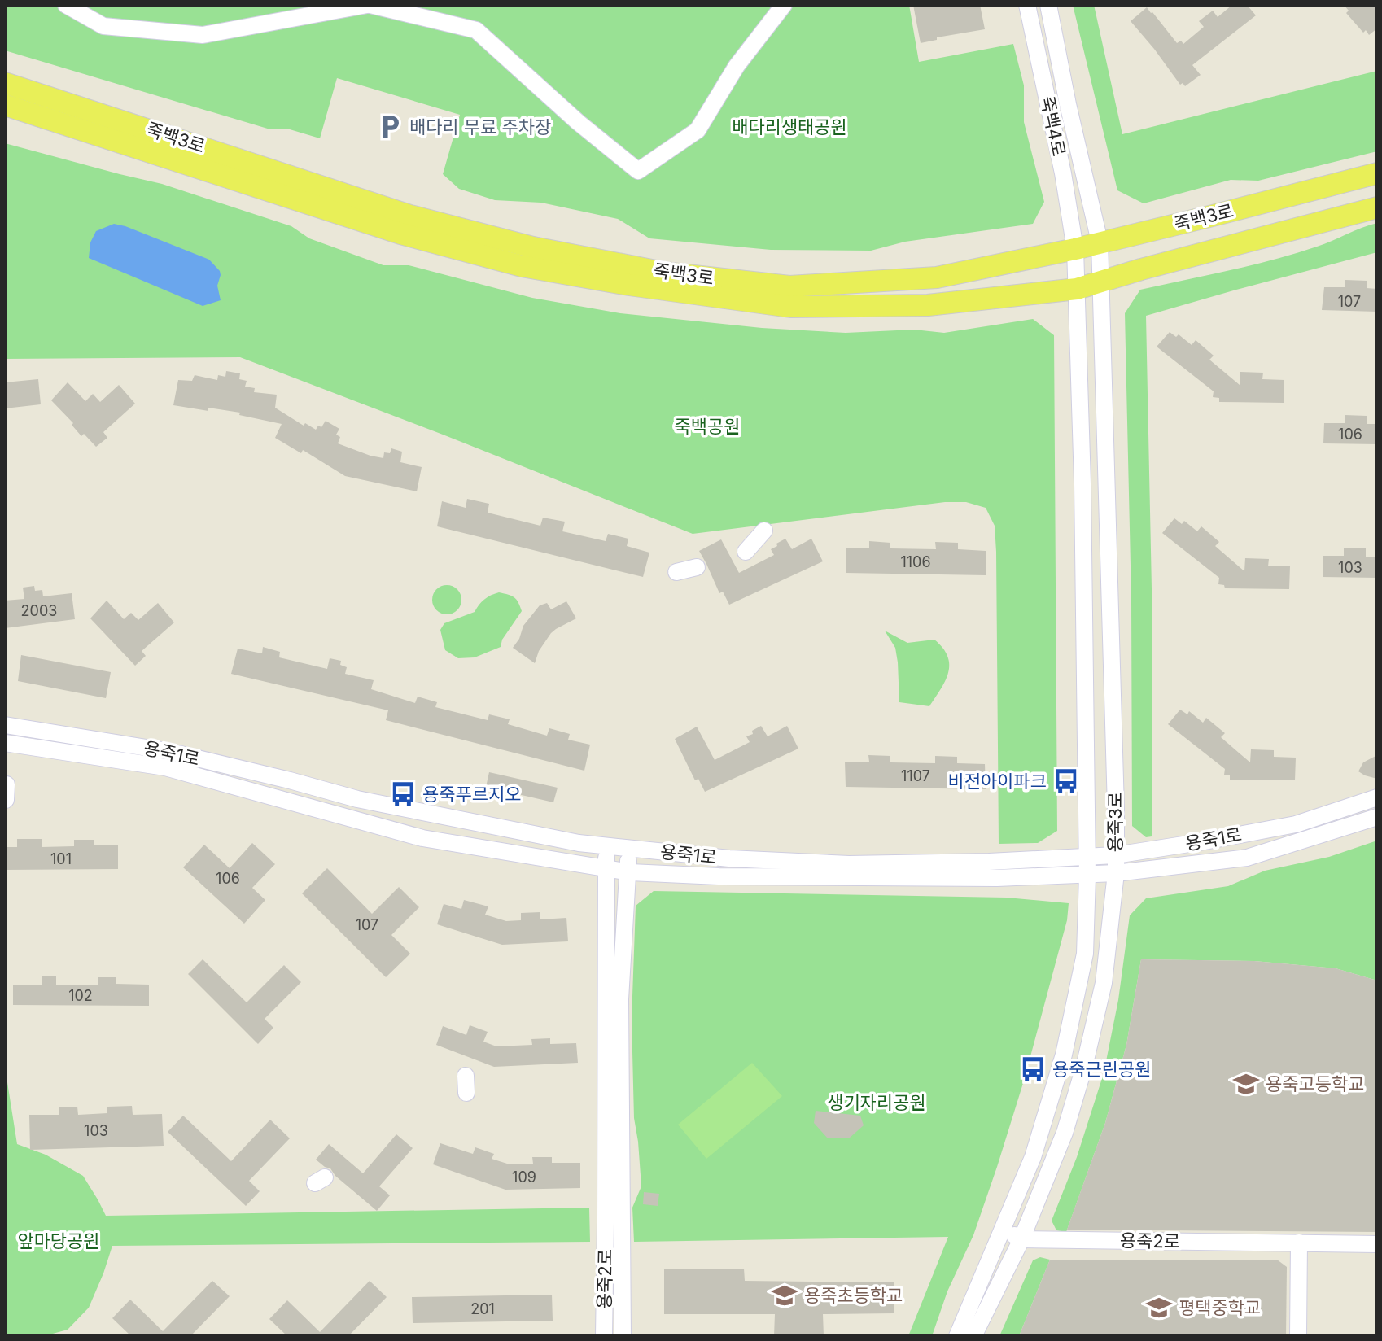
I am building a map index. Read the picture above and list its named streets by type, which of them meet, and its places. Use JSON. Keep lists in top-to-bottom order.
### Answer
{
  "streets": {
    "main road": ["죽백3로"],
    "street": [
      "죽백4로",
      "용죽1로",
      "용죽3로",
      "용죽2로"
    ]
  },
  "crossings": [
    ["죽백4로", "죽백3로"],
    ["죽백4로", "용죽1로"],
    ["죽백4로", "용죽3로"],
    ["죽백4로", "용죽2로"],
    ["죽백3로", "용죽3로"],
    ["용죽1로", "용죽3로"],
    ["용죽1로", "용죽2로"],
    ["용죽3로", "용죽2로"]
  ],
  "parks": [
    "배다리생태공원",
    "죽백공원",
    "생기자리공원",
    "앞마당공원"
  ],
  "places": {
    "parking": ["배다리 무료 주차장"],
    "bus stop": ["비전아이파크", "용죽푸르지오", "용죽근린공원"],
    "school or university": ["용죽고등학교", "용죽초등학교", "평택중학교"]
  },
  "house_numbers": [
    "107",
    "106",
    "1106",
    "103",
    "2003",
    "1107",
    "101",
    "106",
    "107",
    "102",
    "103",
    "109",
    "201"
  ]
}
